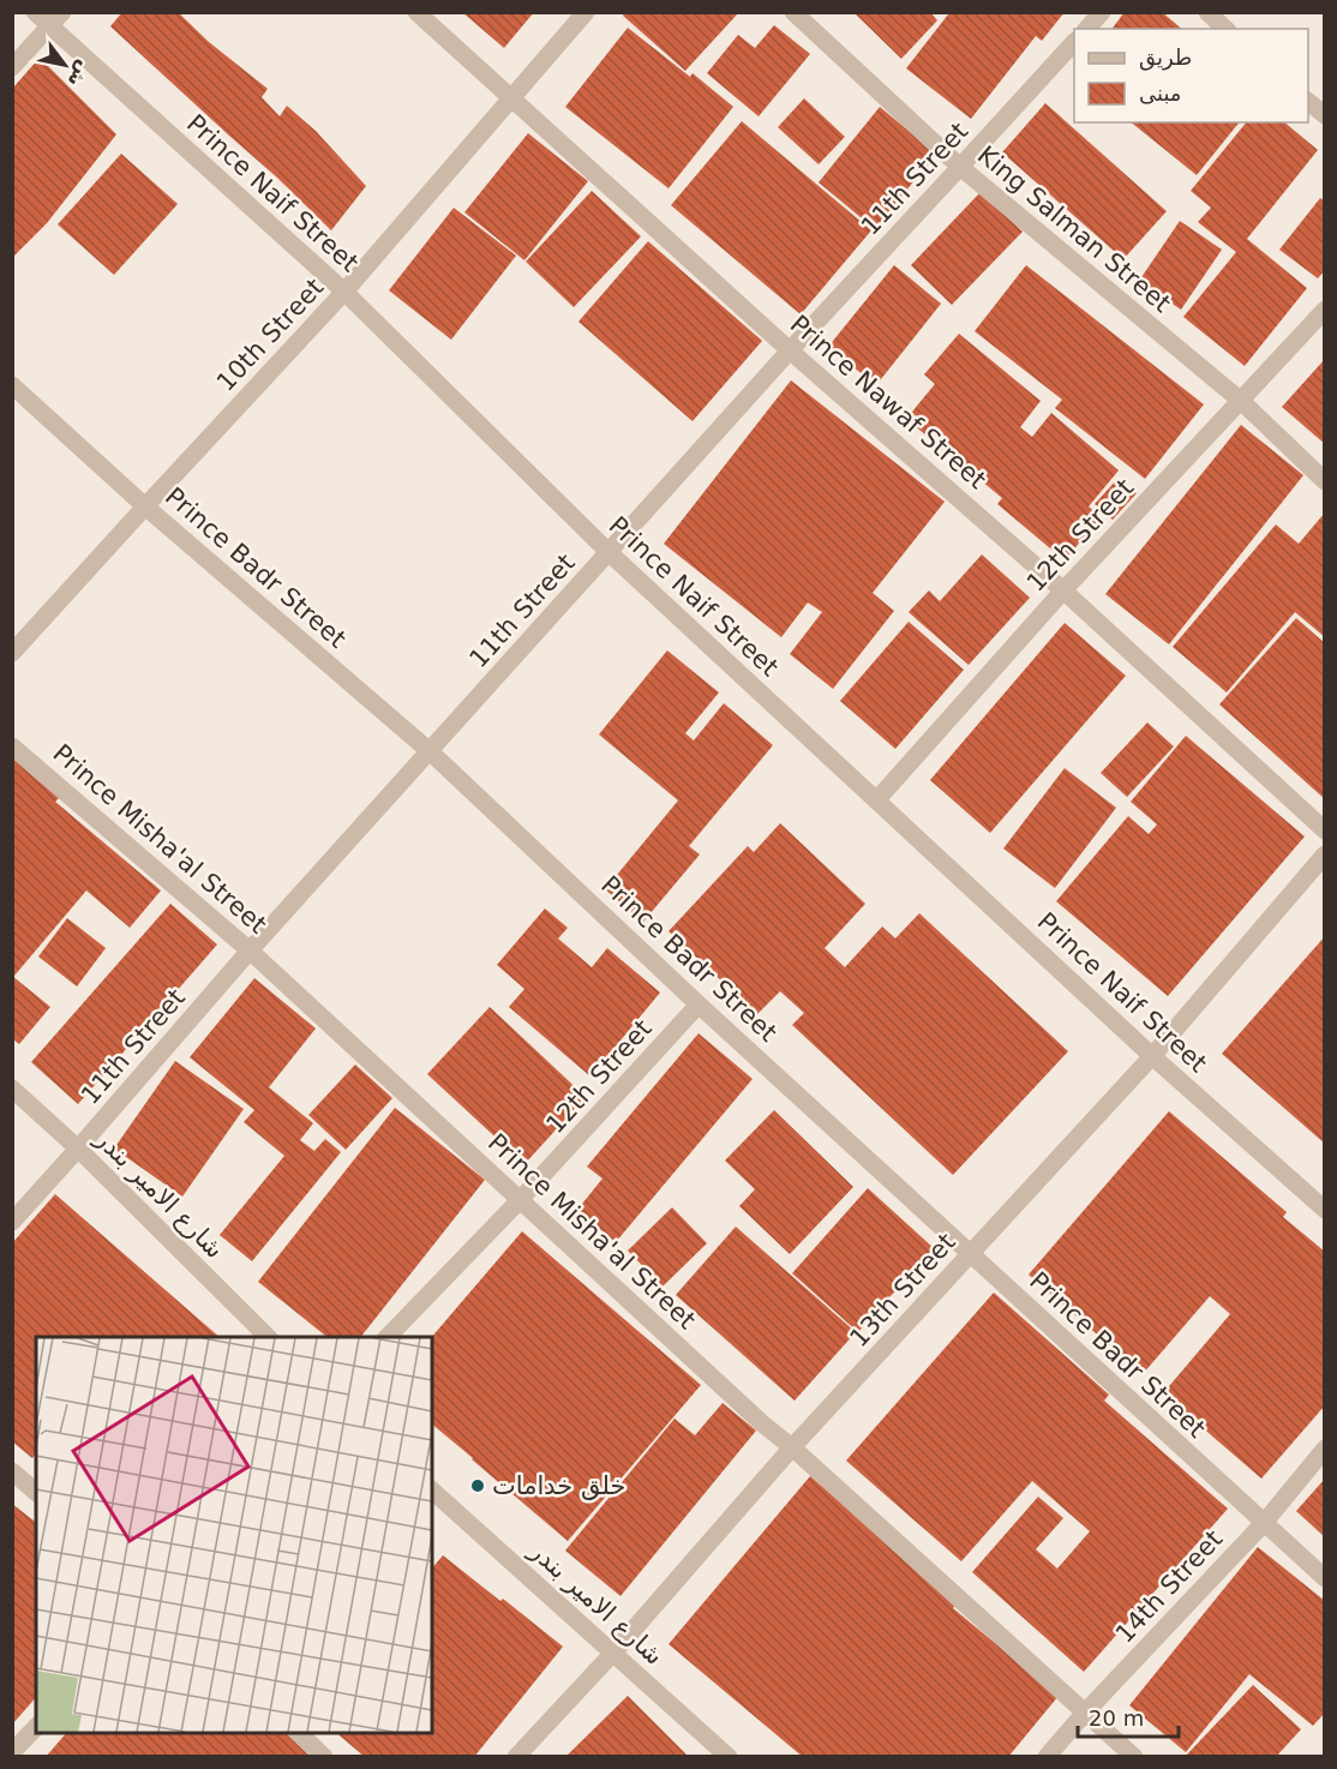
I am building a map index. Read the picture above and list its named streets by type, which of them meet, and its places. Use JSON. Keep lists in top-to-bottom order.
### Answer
{
  "streets": {
    "street": [
      "11th Street",
      "Prince Naif Street",
      "King Salman Street",
      "10th Street",
      "Prince Nawaf Street",
      "12th Street",
      "Prince Badr Street",
      "Prince Misha'al Street",
      "شارع الامير بندر",
      "13th Street",
      "14th Street"
    ]
  },
  "crossings": [
    ["11th Street", "Prince Naif Street"],
    ["11th Street", "King Salman Street"],
    ["11th Street", "Prince Nawaf Street"],
    ["11th Street", "Prince Badr Street"],
    ["11th Street", "Prince Misha'al Street"],
    ["11th Street", "شارع الامير بندر"],
    ["Prince Naif Street", "10th Street"],
    ["Prince Naif Street", "12th Street"],
    ["Prince Naif Street", "13th Street"],
    ["King Salman Street", "12th Street"],
    ["10th Street", "Prince Nawaf Street"],
    ["10th Street", "Prince Badr Street"],
    ["Prince Nawaf Street", "12th Street"],
    ["12th Street", "Prince Badr Street"],
    ["12th Street", "Prince Misha'al Street"],
    ["Prince Badr Street", "13th Street"],
    ["Prince Badr Street", "14th Street"],
    ["Prince Misha'al Street", "13th Street"],
    ["Prince Misha'al Street", "14th Street"],
    ["شارع الامير بندر", "13th Street"]
  ],
  "places": ["خلق خدامات"],
  "legend": ["طريق", "مبنى"],
  "scale_bar": "20 m",
  "north": "bottom right"
}
